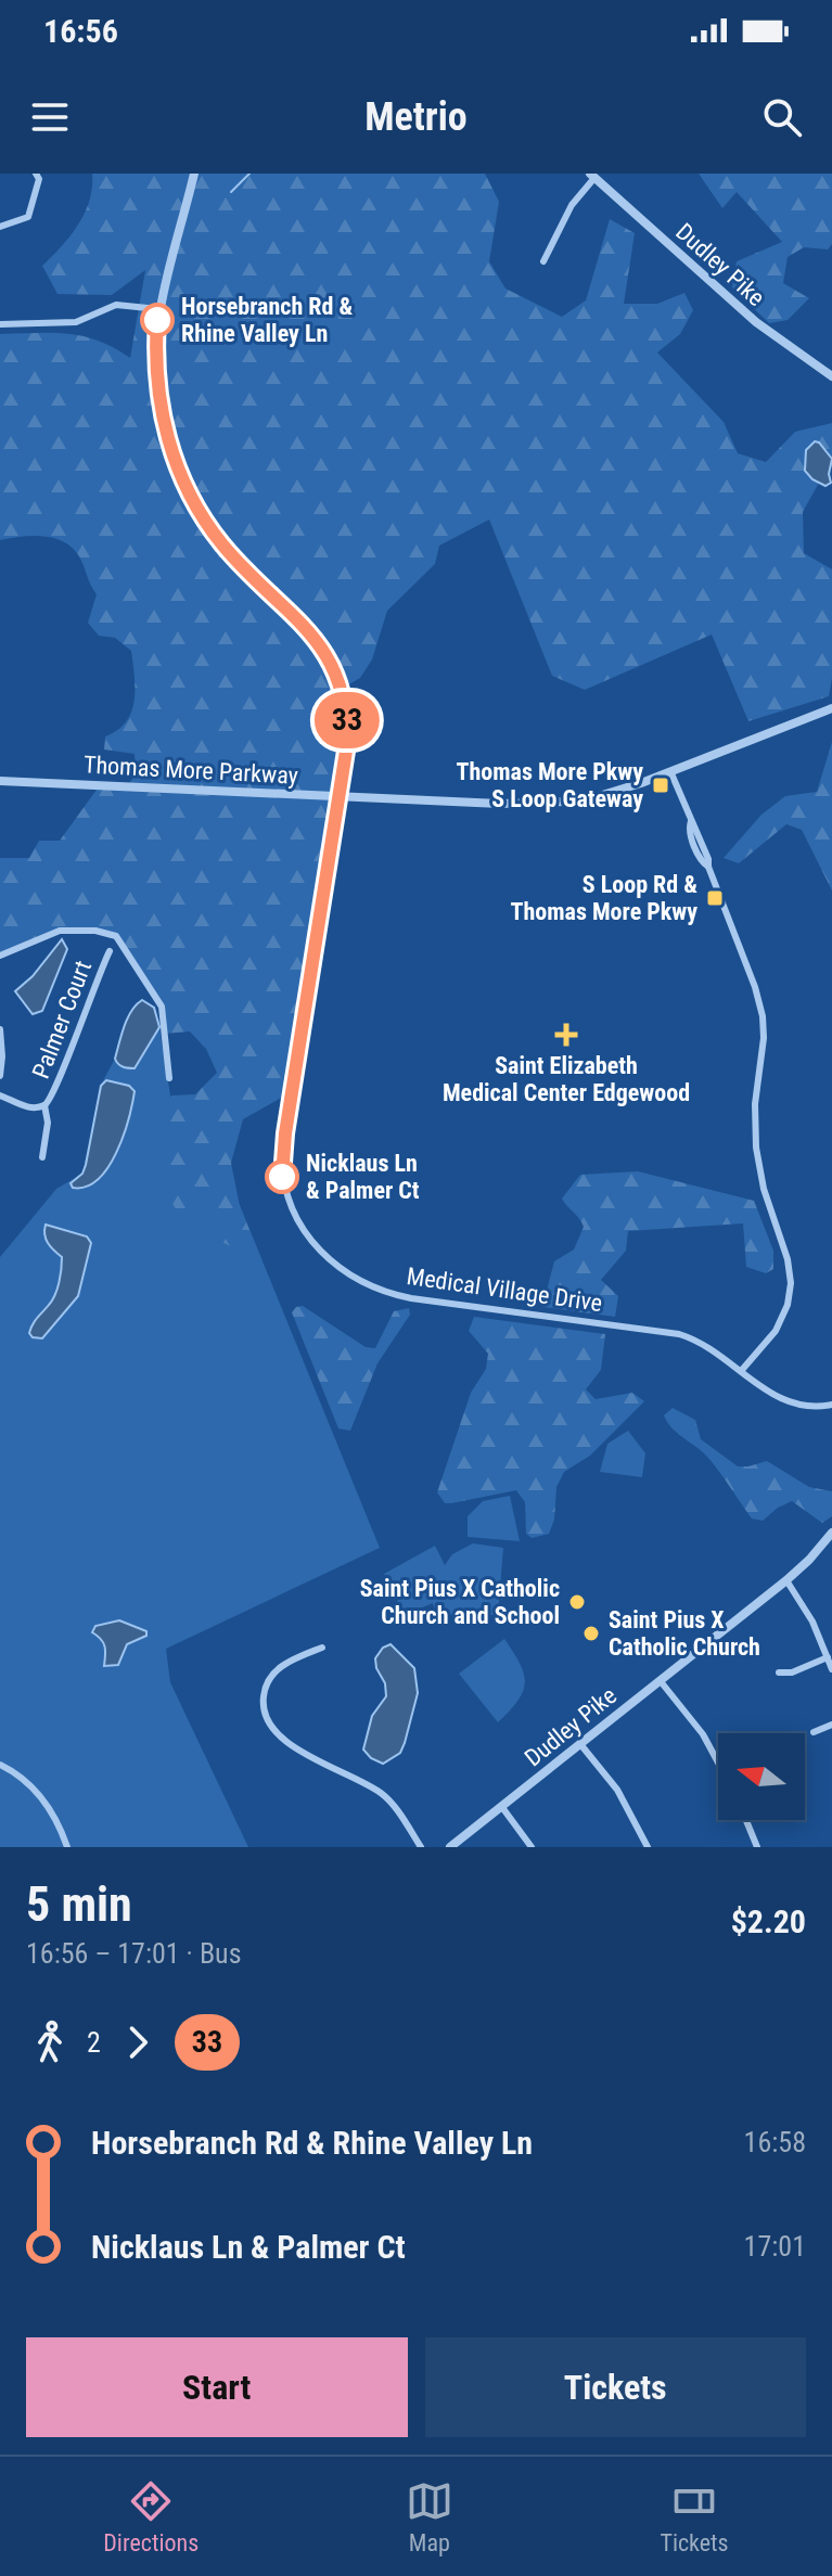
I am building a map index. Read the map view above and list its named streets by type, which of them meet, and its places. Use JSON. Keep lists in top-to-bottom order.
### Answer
{
  "streets": {
    "street": [
      "Dudley Pike",
      "Thomas More Parkway",
      "Palmer Court",
      "Medical Village Drive"
    ]
  },
  "crossings": [
    ["Thomas More Parkway", "Medical Village Drive"]
  ],
  "places": {
    "other": [
      "Horsebranch Rd & Rhine Valley Ln",
      "Nicklaus Ln & Palmer Ct",
      "Saint Pius X Catholic Church and School",
      "Saint Pius X Catholic Church"
    ],
    "transit": ["Thomas More Pkwy S Loop Gateway", "S Loop Rd & Thomas More Pkwy"],
    "health": ["Saint Elizabeth Medical Center Edgewood"]
  },
  "lines": ["bus line 33"],
  "north": "left",
  "page": {
    "status": "16:56",
    "header": "Metrio",
    "on_map": "33",
    "heading": ["5 min", "16:56 – 17:01 · Bus", "$2.20"],
    "legs": ["2", "33"],
    "list": [
      {
        "name": "Horsebranch Rd & Rhine Valley Ln",
        "value": "16:58"
      },
      {
        "name": "Nicklaus Ln & Palmer Ct",
        "value": "17:01"
      }
    ],
    "buttons": ["Start", "Tickets"],
    "tabs": ["Directions", "Map", "Tickets"]
  }
}
